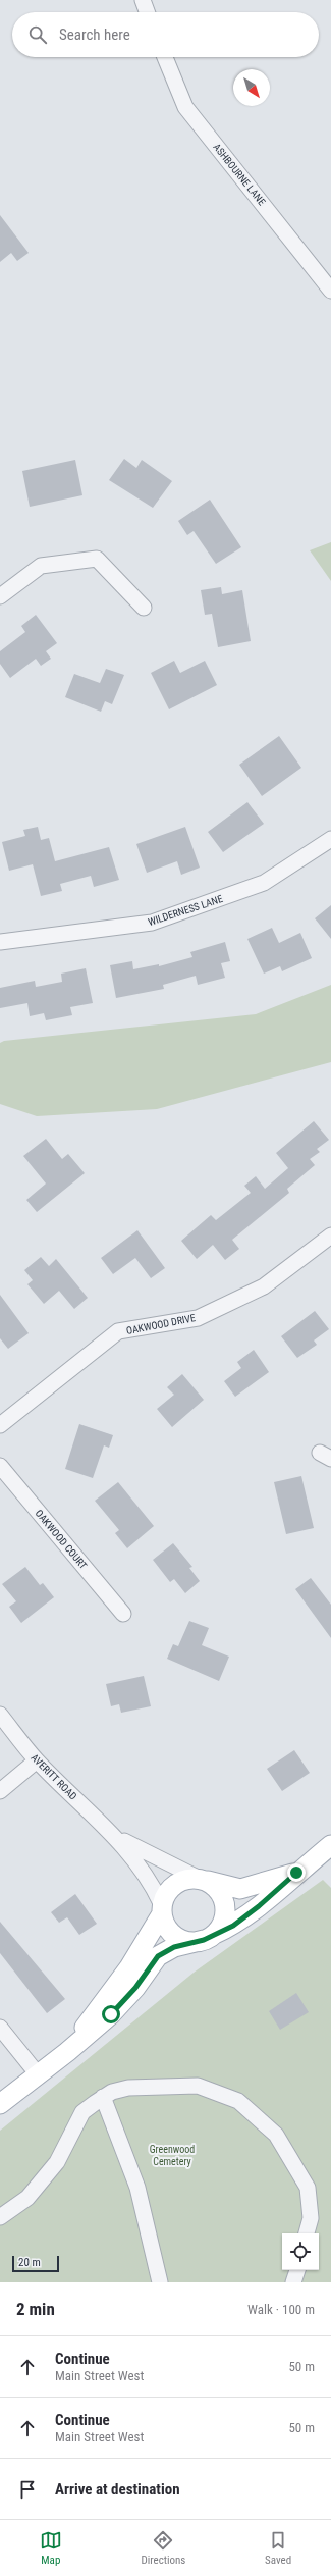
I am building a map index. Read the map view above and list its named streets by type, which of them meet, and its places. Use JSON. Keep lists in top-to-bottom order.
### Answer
{
  "streets": {
    "street": [
      "ASHBOURNE LANE",
      "WILDERNESS LANE",
      "OAKWOOD DRIVE",
      "OAKWOOD COURT",
      "AVERITT ROAD"
    ]
  },
  "parks": ["Greenwood Cemetery"],
  "scale_bar": "20 m",
  "north": "bottom right",
  "page": {
    "search": "Search here",
    "scale": "20 m",
    "heading": ["2 min", "Walk · 100 m"],
    "list": [
      ["Continue", "Main Street West", "50 m"],
      ["Continue", "Main Street West", "50 m"],
      "Arrive at destination"
    ],
    "nav": ["Map", "Directions", "Saved"]
  }
}
